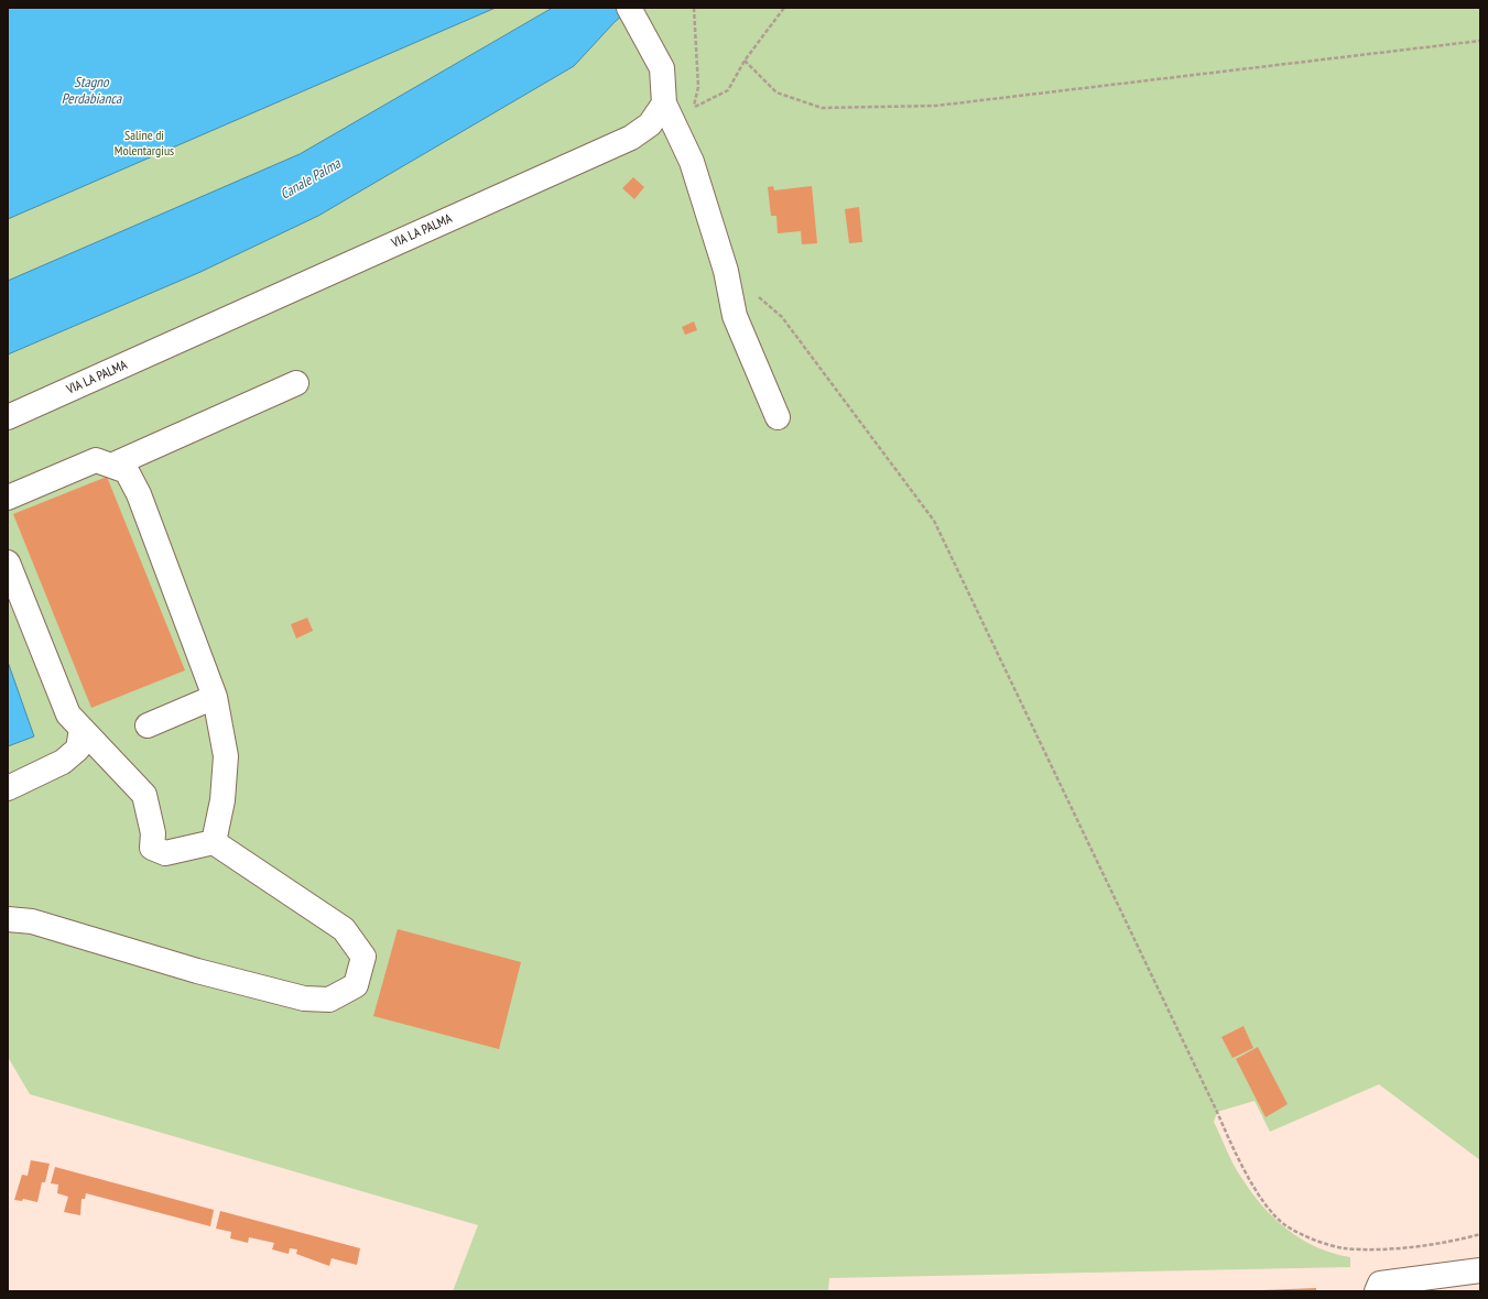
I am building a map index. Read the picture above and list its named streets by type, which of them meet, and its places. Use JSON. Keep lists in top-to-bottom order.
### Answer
{
  "streets": {
    "street": ["VIA LA PALMA"]
  },
  "water": ["Stagno Perdabianca", "Canale Palma"],
  "parks": ["Saline di Molentargius"]
}
